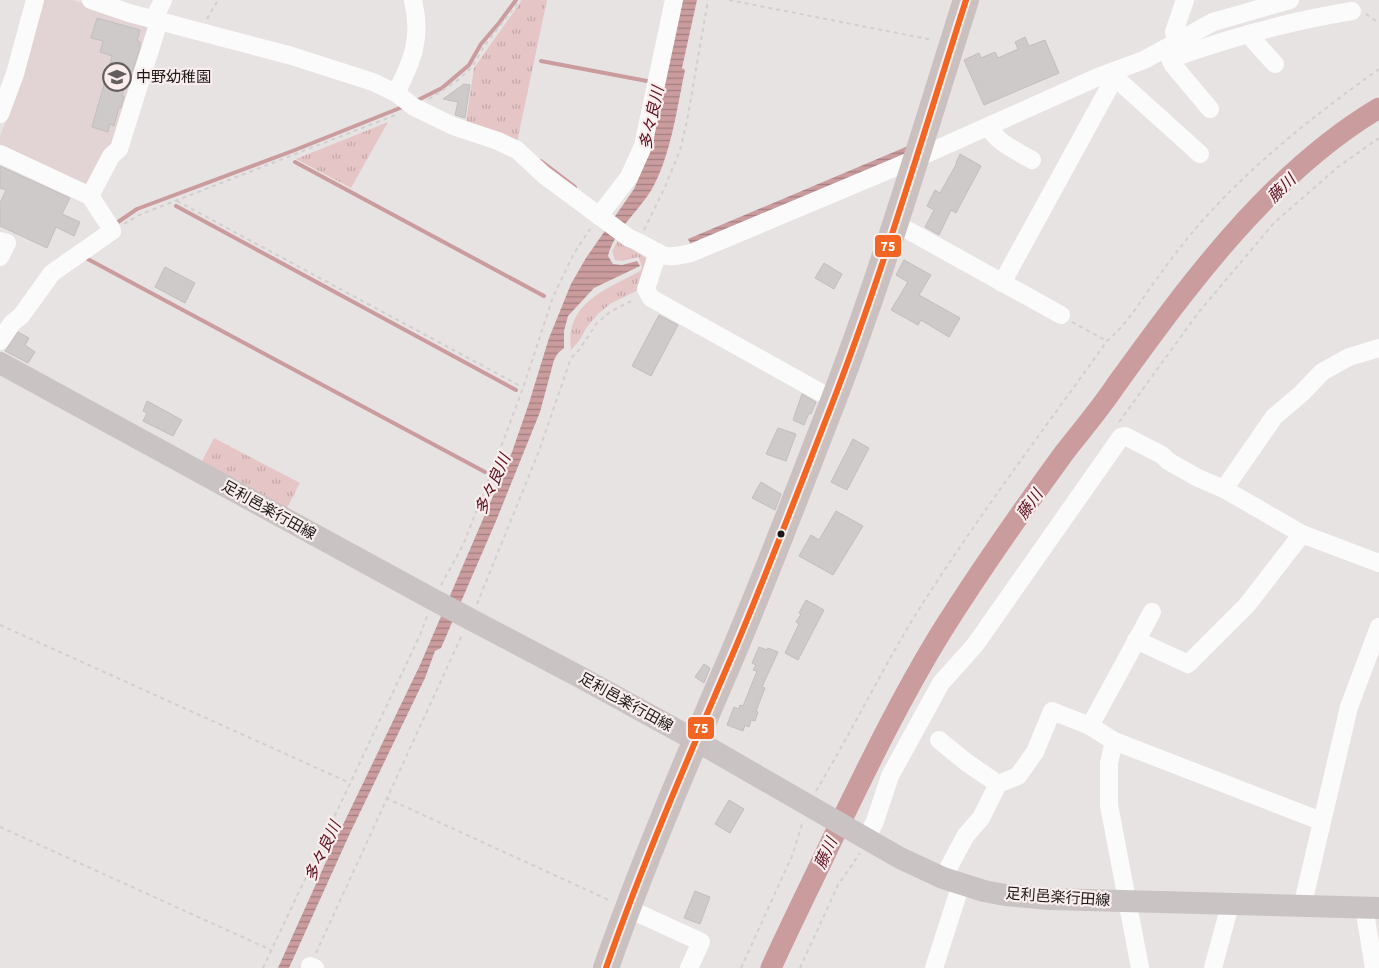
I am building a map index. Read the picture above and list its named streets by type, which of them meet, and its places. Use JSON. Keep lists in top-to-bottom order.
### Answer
{
  "streets": {
    "main road": ["足利邑楽行田線"]
  },
  "water": ["多々良川", "藤川"],
  "places": {
    "school or university": ["中野幼稚園"]
  },
  "lines": ["transit line 75"]
}
